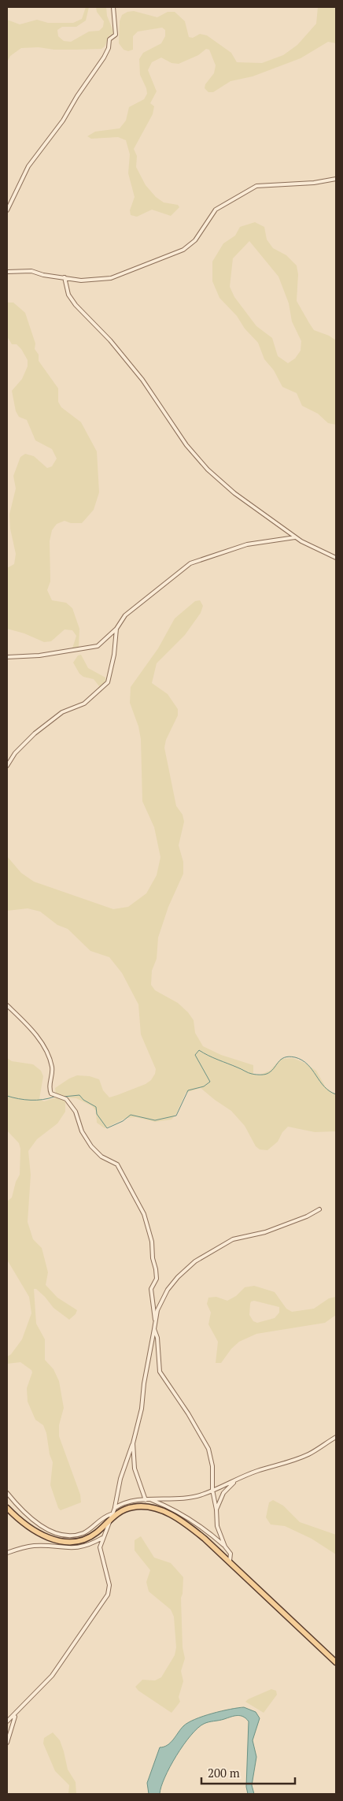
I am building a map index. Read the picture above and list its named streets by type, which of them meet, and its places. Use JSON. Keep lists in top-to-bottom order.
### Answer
{
  "scale_bar": "200 m"
}
